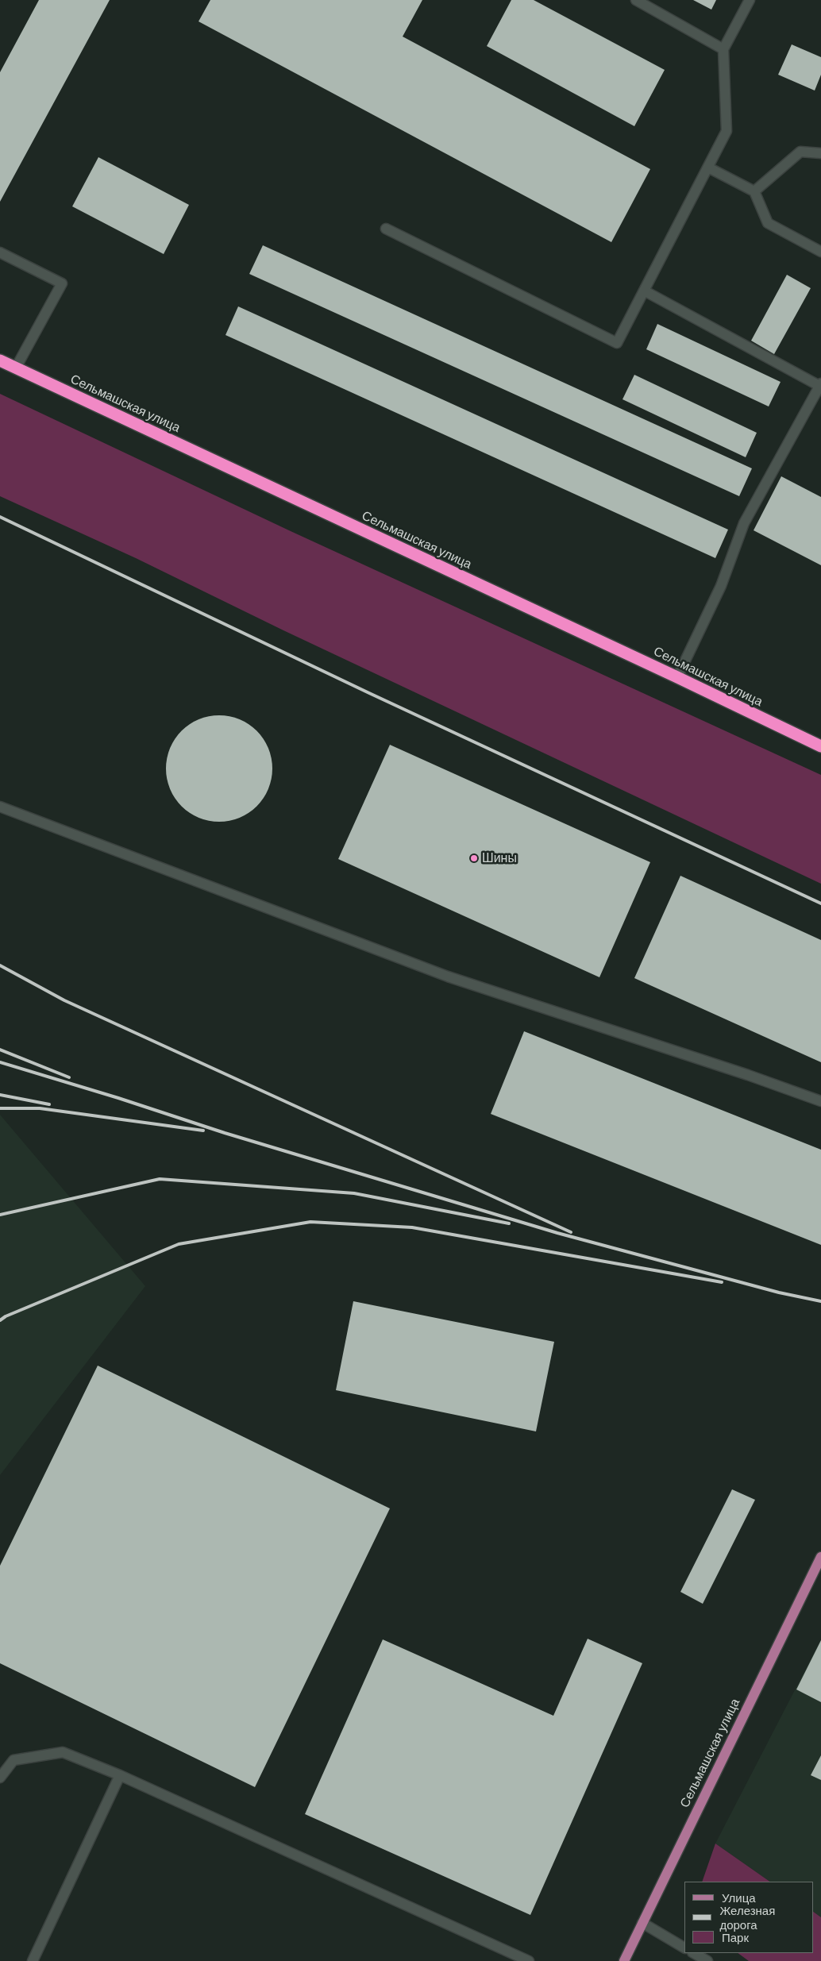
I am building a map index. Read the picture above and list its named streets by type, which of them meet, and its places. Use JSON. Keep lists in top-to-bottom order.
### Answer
{
  "streets": {
    "highway": ["Сельмашская улица"]
  },
  "places": ["Шины"],
  "legend": ["Улица", "Железная дорога", "Парк"]
}
